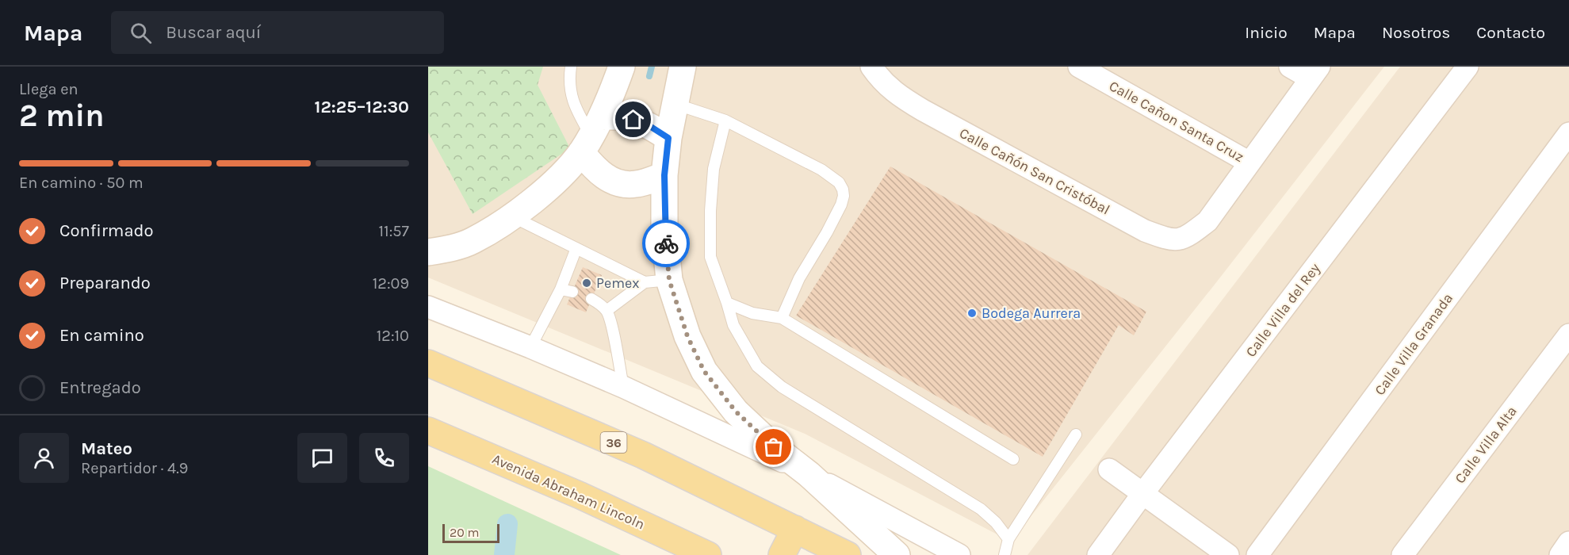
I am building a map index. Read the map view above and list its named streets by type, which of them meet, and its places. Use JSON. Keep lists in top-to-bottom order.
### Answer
{
  "streets": {
    "main road": ["36", "Avenida Abraham Lincoln"],
    "street": [
      "Calle Cañon Santa Cruz",
      "Calle Cañón San Cristóbal",
      "Calle Villa del Rey",
      "Calle Villa Granada",
      "Calle Villa Alta"
    ]
  },
  "crossings": [
    ["Calle Cañon Santa Cruz", "Calle Cañón San Cristóbal"]
  ],
  "places": ["Pemex", "Bodega Aurrera"],
  "scale_bar": "20 m",
  "page": {
    "header": "Mapa",
    "search": "Buscar aquí",
    "nav": [
      "Inicio",
      "Mapa",
      "Nosotros",
      "Contacto"
    ],
    "heading": ["2 min", "Llega en", "12:25–12:30"],
    "panel": ["Mateo", "Repartidor · 4.9"],
    "bar": "En camino · 50 m",
    "list": [
      ["Confirmado", "11:57"],
      ["Preparando", "12:09"],
      ["En camino", "12:10"],
      "Entregado"
    ],
    "scale": "20 m"
  }
}
